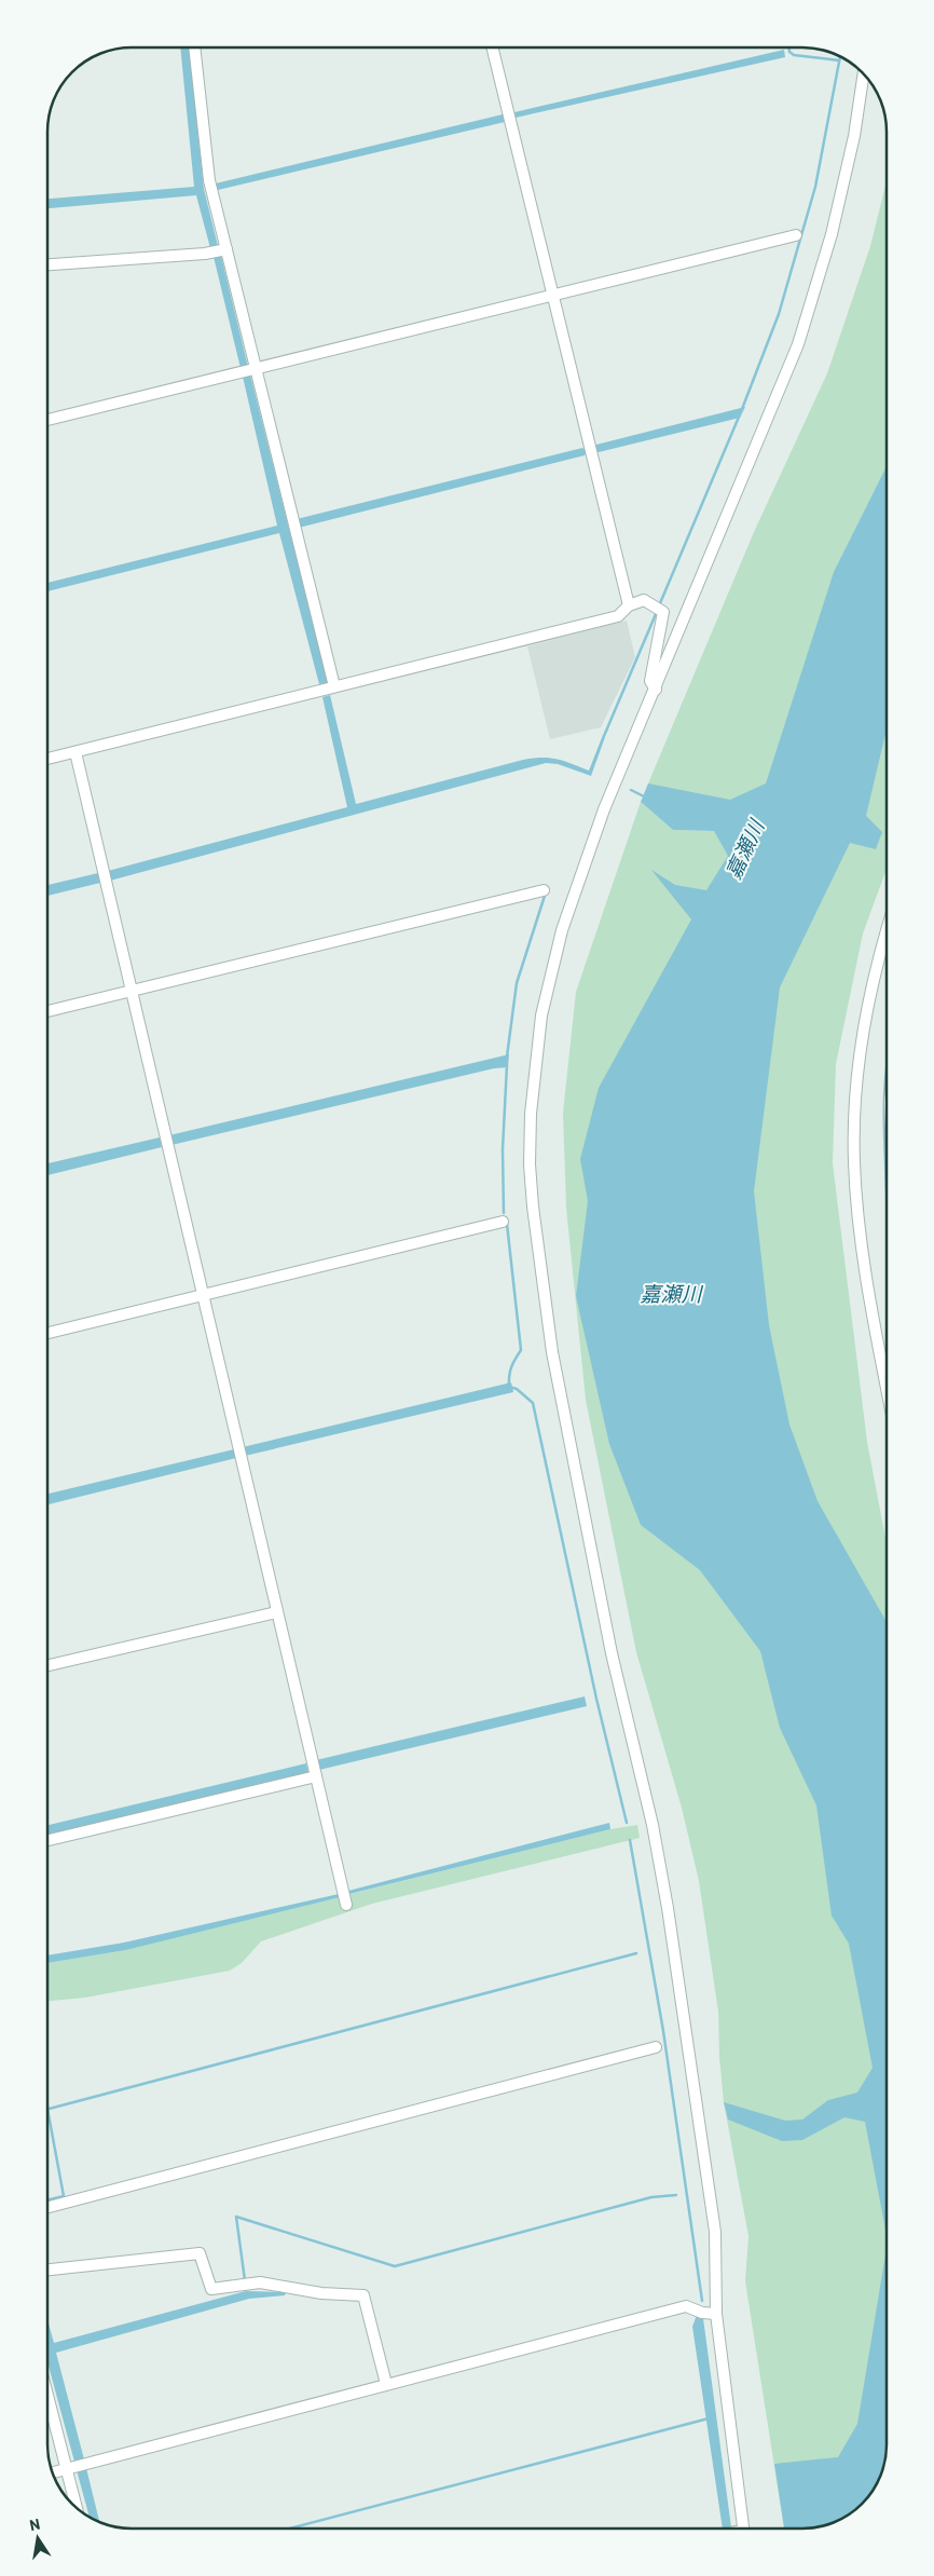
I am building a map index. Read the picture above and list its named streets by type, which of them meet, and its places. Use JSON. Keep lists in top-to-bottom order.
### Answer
{
  "water": ["嘉瀬川"],
  "north": "top"
}
